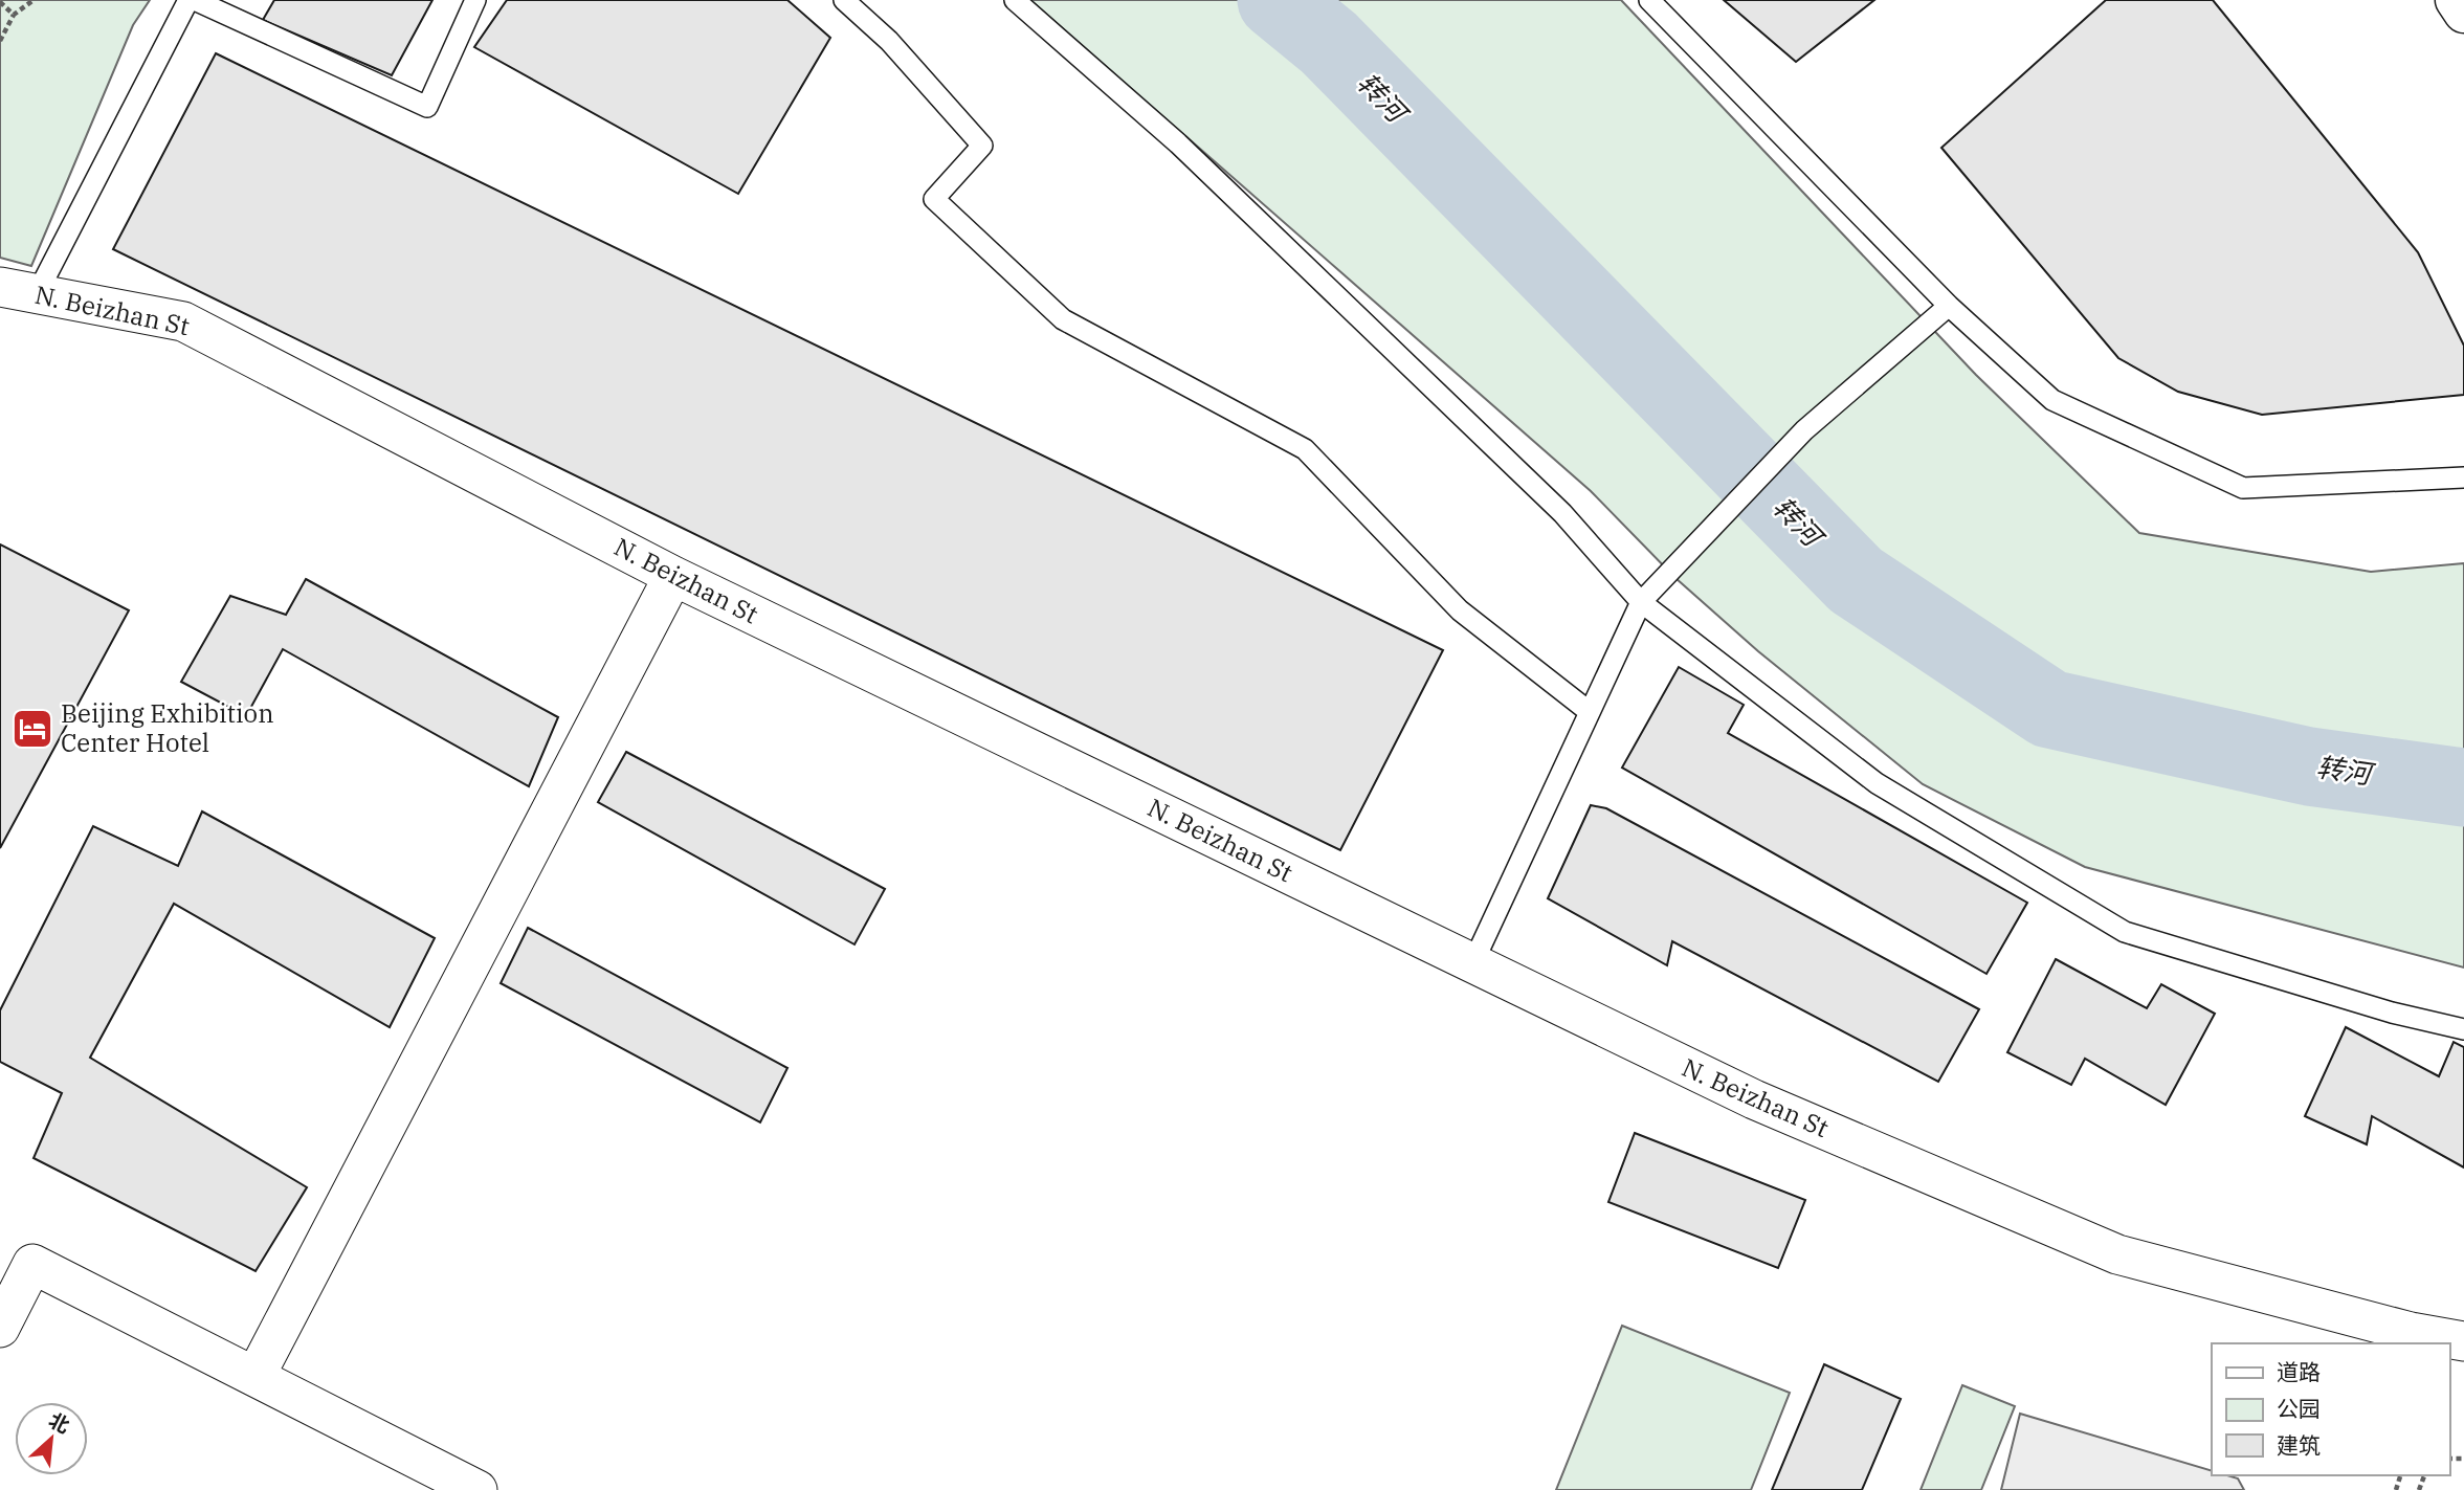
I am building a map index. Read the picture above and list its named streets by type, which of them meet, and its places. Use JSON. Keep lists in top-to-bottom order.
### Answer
{
  "streets": {
    "street": ["N. Beizhan St"]
  },
  "water": ["转河"],
  "places": {
    "hotel": ["Beijing Exhibition Center Hotel"]
  },
  "legend": ["道路", "公园", "建筑"],
  "north": "top right"
}
